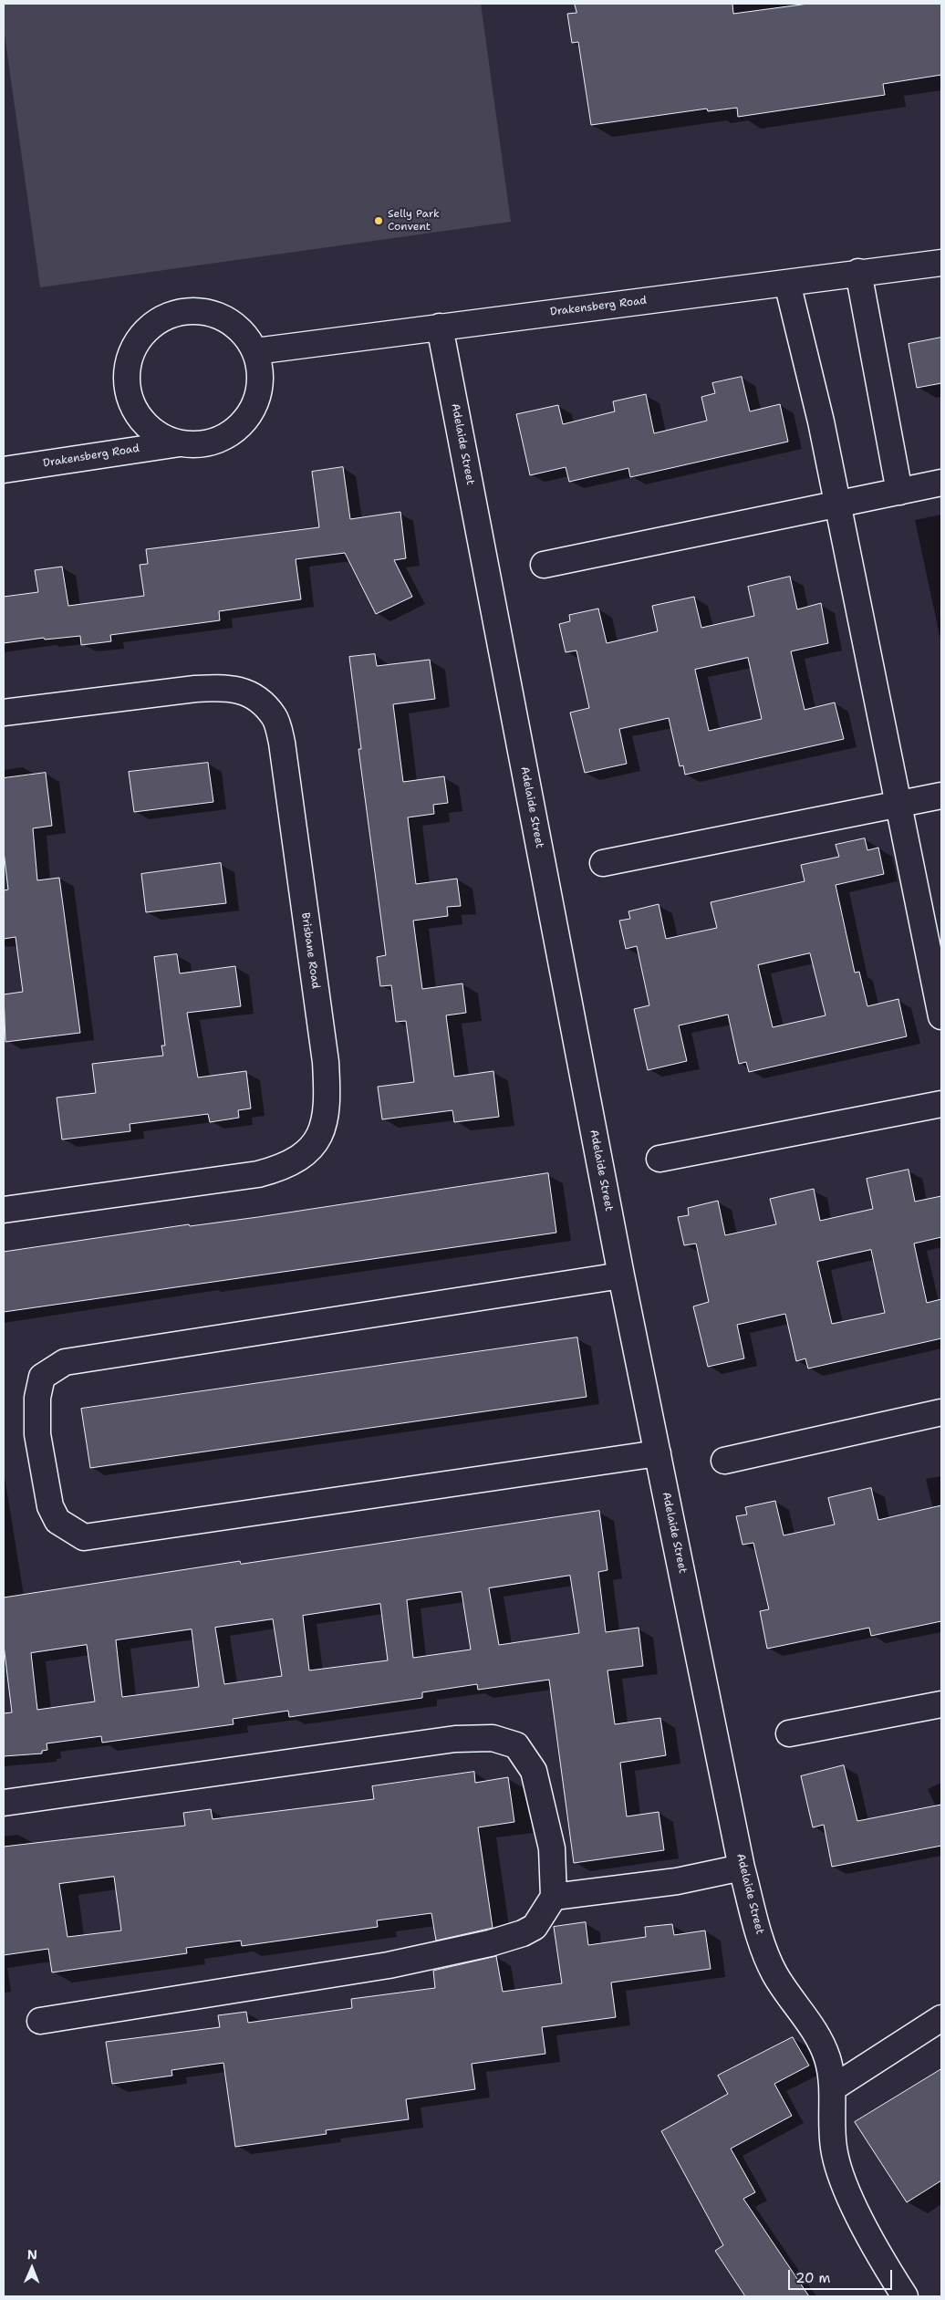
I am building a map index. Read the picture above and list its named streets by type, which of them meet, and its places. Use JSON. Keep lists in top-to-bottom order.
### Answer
{
  "streets": {
    "street": ["Drakensberg Road", "Adelaide Street", "Brisbane Road"]
  },
  "crossings": [
    ["Drakensberg Road", "Adelaide Street"]
  ],
  "places": ["Selly Park Convent"],
  "scale_bar": "20 m",
  "north": "top"
}
